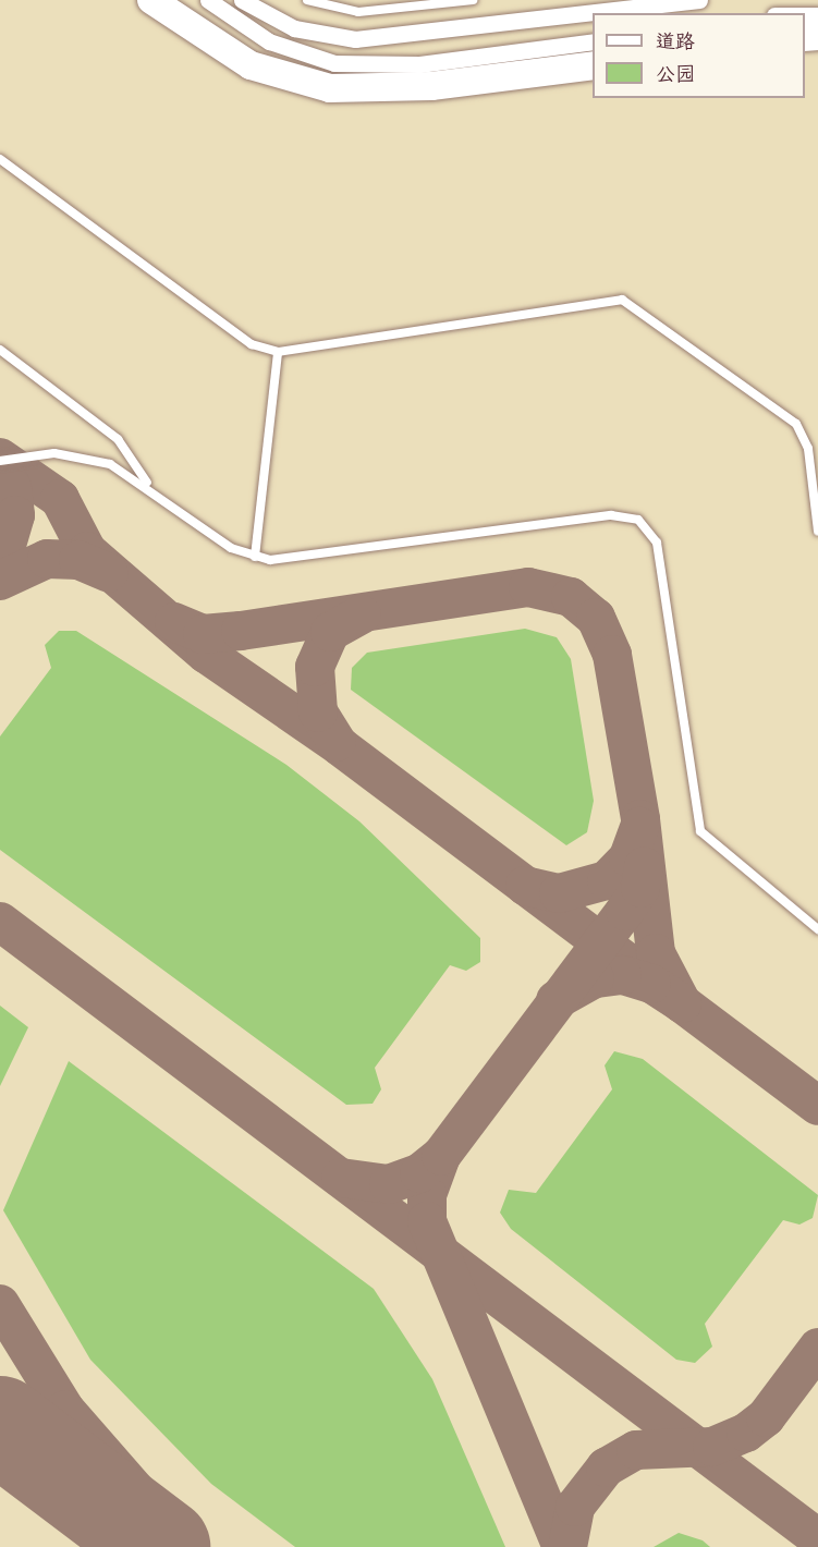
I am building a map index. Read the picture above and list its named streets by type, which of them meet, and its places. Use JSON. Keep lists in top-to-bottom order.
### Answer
{
  "legend": ["道路", "公园"]
}
